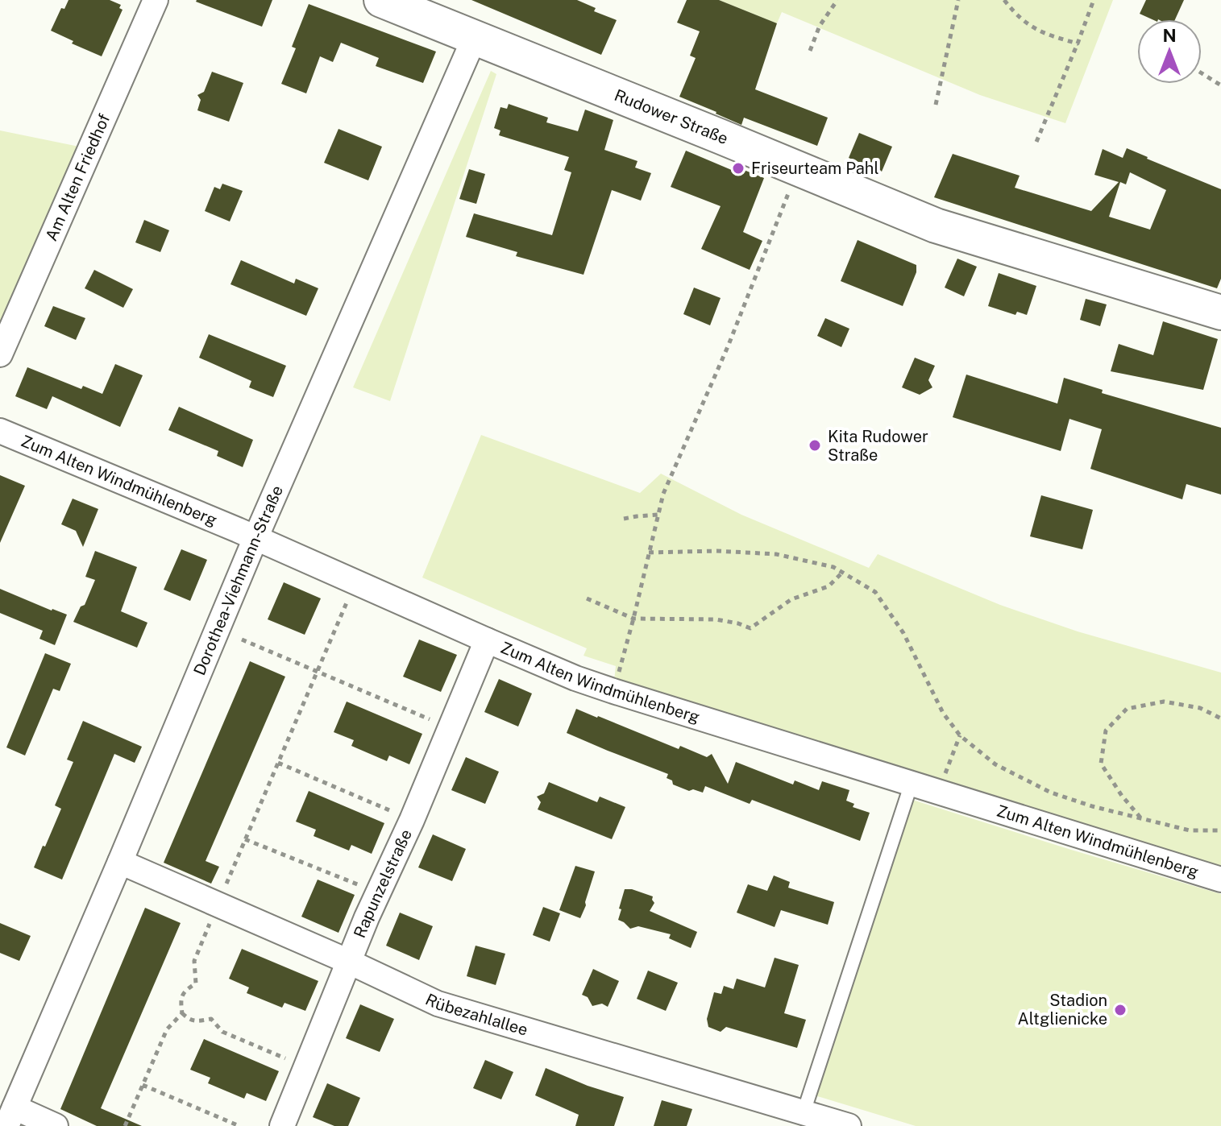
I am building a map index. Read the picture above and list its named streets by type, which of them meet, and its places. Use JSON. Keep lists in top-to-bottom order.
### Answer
{
  "streets": {
    "street": [
      "Rudower Straße",
      "Am Alten Friedhof",
      "Zum Alten Windmühlenberg",
      "Dorothea-Viehmann-Straße",
      "Rapunzelstraße",
      "Rübezahlallee"
    ]
  },
  "crossings": [
    ["Rudower Straße", "Dorothea-Viehmann-Straße"],
    ["Zum Alten Windmühlenberg", "Dorothea-Viehmann-Straße"],
    ["Zum Alten Windmühlenberg", "Rapunzelstraße"],
    ["Dorothea-Viehmann-Straße", "Rübezahlallee"],
    ["Rapunzelstraße", "Rübezahlallee"]
  ],
  "places": ["Friseurteam Pahl", "Kita Rudower Straße", "Stadion Altglienicke"],
  "north": "top"
}
